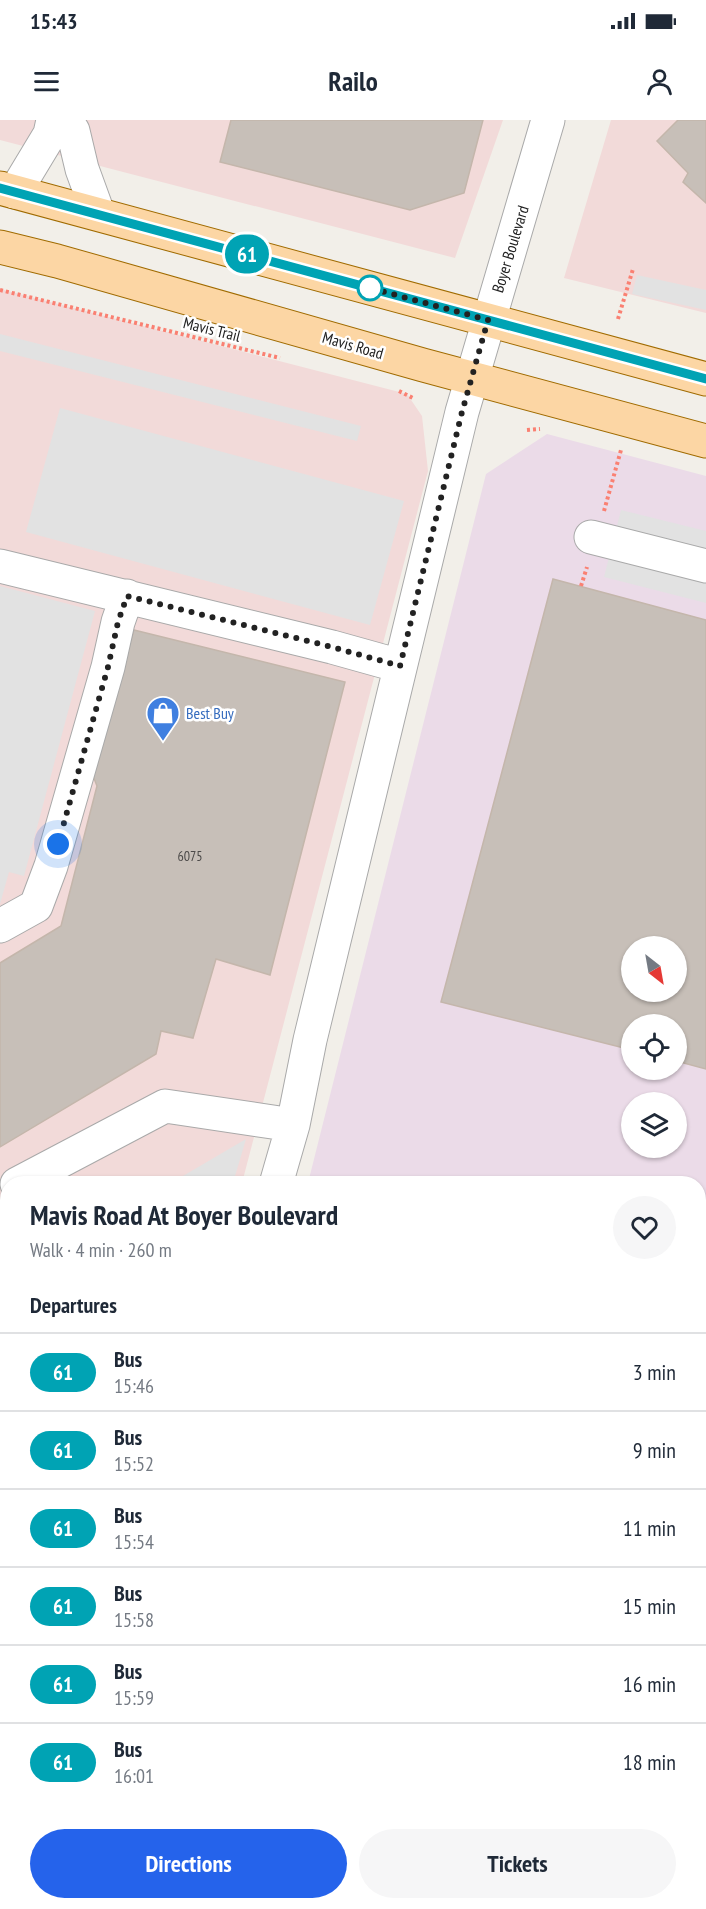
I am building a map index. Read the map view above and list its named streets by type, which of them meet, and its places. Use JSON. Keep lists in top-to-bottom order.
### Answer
{
  "streets": {
    "main road": ["Mavis Road"],
    "street": ["Boyer Boulevard"],
    "path": ["Mavis Trail"]
  },
  "crossings": [
    ["Boyer Boulevard", "Mavis Road"]
  ],
  "places": {
    "shop": ["Best Buy"]
  },
  "lines": ["bus line 61"],
  "house_numbers": ["6075"],
  "north": "bottom right",
  "page": {
    "status": "15:43",
    "header": "Railo",
    "on_map": "61",
    "heading": [
      ["Mavis Road At Boyer Boulevard", "Walk · 4 min · 260 m"],
      "Departures"
    ],
    "list": [
      {
        "mark": "61",
        "name": "Bus",
        "note": "15:46",
        "value": "3 min"
      },
      {
        "mark": "61",
        "name": "Bus",
        "note": "15:52",
        "value": "9 min"
      },
      {
        "mark": "61",
        "name": "Bus",
        "note": "15:54",
        "value": "11 min"
      },
      {
        "mark": "61",
        "name": "Bus",
        "note": "15:58",
        "value": "15 min"
      },
      {
        "mark": "61",
        "name": "Bus",
        "note": "15:59",
        "value": "16 min"
      },
      {
        "mark": "61",
        "name": "Bus",
        "note": "16:01",
        "value": "18 min"
      }
    ],
    "buttons": ["Directions", "Tickets"]
  }
}
